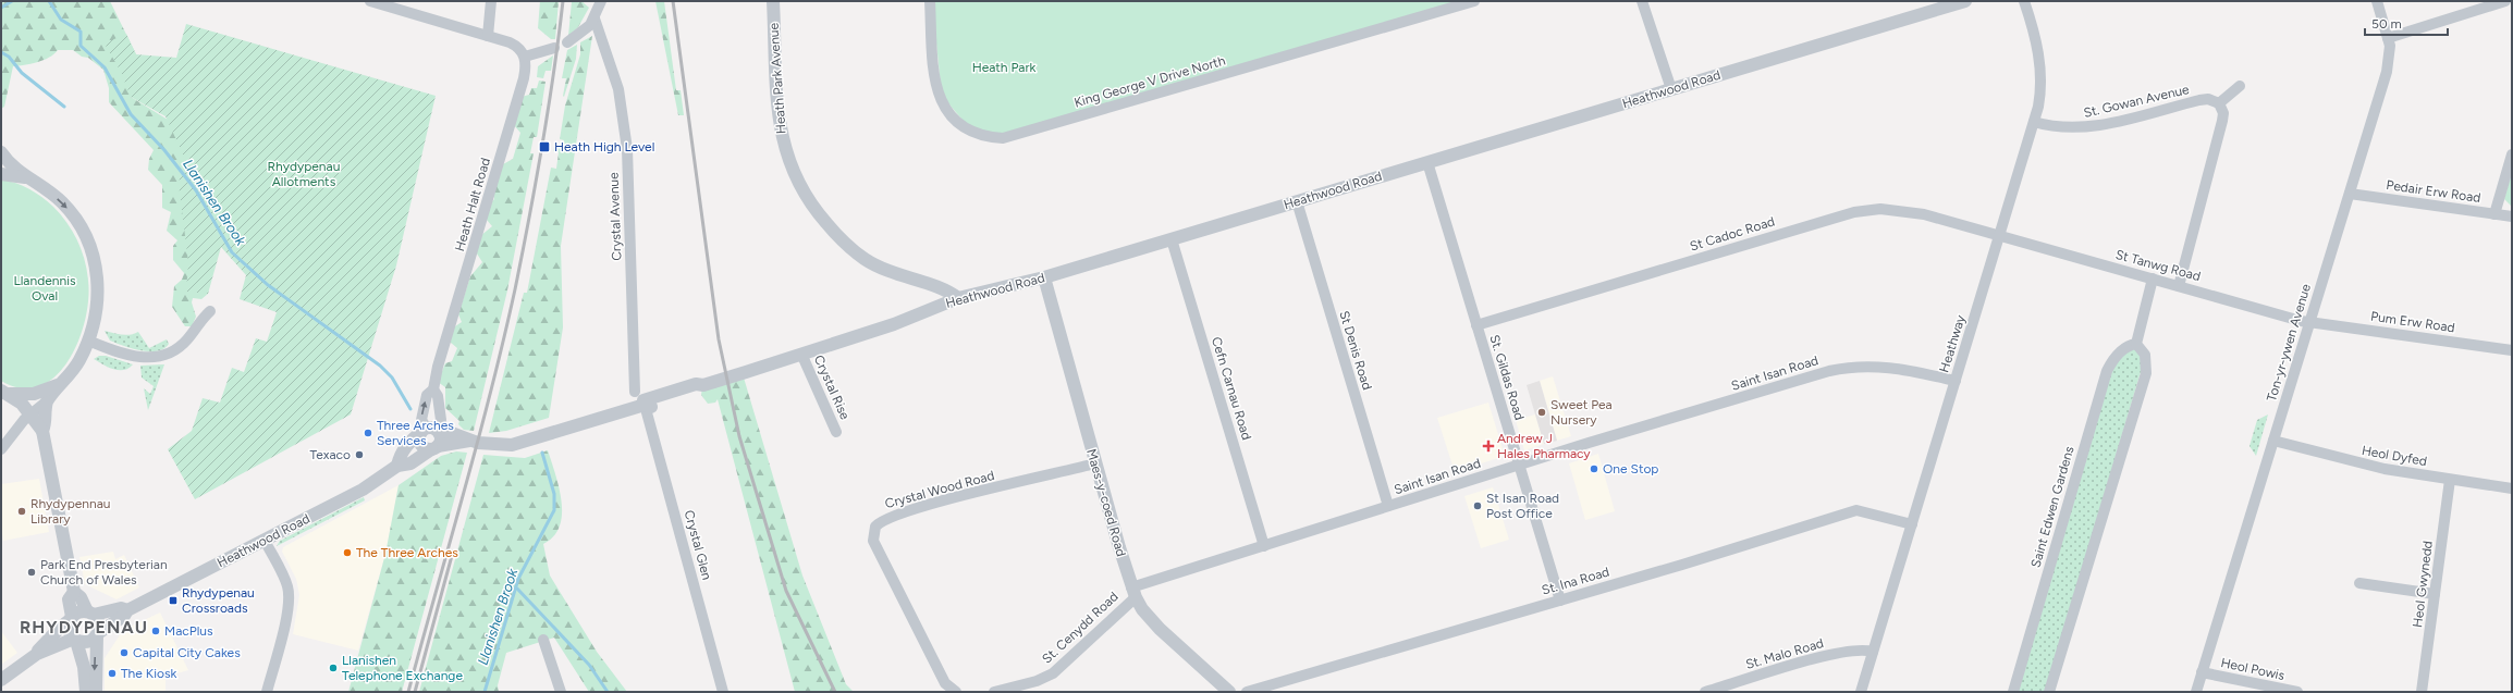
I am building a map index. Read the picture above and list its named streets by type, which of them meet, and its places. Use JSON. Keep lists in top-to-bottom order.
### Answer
{
  "streets": {
    "street": [
      "Heath Park Avenue",
      "King George V Drive North",
      "Heathwood Road",
      "St. Gowan Avenue",
      "Pedair Erw Road",
      "Heath Halt Road",
      "Crystal Avenue",
      "St Cadoc Road",
      "St Tanwg Road",
      "Pum Erw Road",
      "Ton-yr-ywen Avenue",
      "Heathway",
      "St Denis Road",
      "Saint Isan Road",
      "St. Gildas Road",
      "Crystal Rise",
      "Cefn Carnau Road",
      "Heol Dyfed",
      "Crystal Wood Road",
      "Maes-y-coed Road",
      "Saint Edwen Gardens",
      "Crystal Glen",
      "St. Ina Road",
      "Heol Gwynedd",
      "St. Cenydd Road",
      "St. Malo Road",
      "Heol Powis"
    ]
  },
  "crossings": [
    ["Heath Park Avenue", "Heathwood Road"],
    ["Heathwood Road", "Heath Halt Road"],
    ["Heathwood Road", "St Denis Road"],
    ["Heathwood Road", "St. Gildas Road"],
    ["Heathwood Road", "Crystal Rise"],
    ["Heathwood Road", "Cefn Carnau Road"],
    ["Heathwood Road", "Maes-y-coed Road"],
    ["Heathwood Road", "Crystal Glen"],
    ["St. Gowan Avenue", "Heathway"],
    ["Pedair Erw Road", "Ton-yr-ywen Avenue"],
    ["St Cadoc Road", "St Tanwg Road"],
    ["St Cadoc Road", "Heathway"],
    ["St Cadoc Road", "St. Gildas Road"],
    ["St Tanwg Road", "Pum Erw Road"],
    ["St Tanwg Road", "Ton-yr-ywen Avenue"],
    ["St Tanwg Road", "Heathway"],
    ["Pum Erw Road", "Ton-yr-ywen Avenue"],
    ["Ton-yr-ywen Avenue", "Heol Dyfed"],
    ["Ton-yr-ywen Avenue", "Heol Powis"],
    ["Heathway", "Saint Isan Road"],
    ["Heathway", "St. Ina Road"],
    ["Heathway", "St. Malo Road"],
    ["St Denis Road", "Saint Isan Road"],
    ["Saint Isan Road", "St. Gildas Road"],
    ["Saint Isan Road", "Cefn Carnau Road"],
    ["Saint Isan Road", "Maes-y-coed Road"],
    ["Saint Isan Road", "St. Cenydd Road"],
    ["St. Gildas Road", "St. Ina Road"],
    ["Heol Dyfed", "Heol Gwynedd"],
    ["Crystal Wood Road", "Maes-y-coed Road"],
    ["Maes-y-coed Road", "St. Cenydd Road"]
  ],
  "districts": ["RHYDYPENAU"],
  "water": ["Llanishen Brook"],
  "parks": ["Heath Park", "Rhydypenau Allotments", "Llandennis Oval"],
  "places": {
    "transit": ["Heath High Level", "Rhydypenau Crossroads"],
    "other": [
      "Sweet Pea Nursery",
      "Three Arches Services",
      "Texaco",
      "One Stop",
      "St Isan Road Post Office",
      "Rhydypennau Library",
      "The Three Arches",
      "Park End Presbyterian Church of Wales",
      "MacPlus",
      "Capital City Cakes",
      "Llanishen Telephone Exchange",
      "The Kiosk"
    ],
    "health": ["Andrew J Hales Pharmacy"]
  },
  "scale_bar": "50 m"
}
